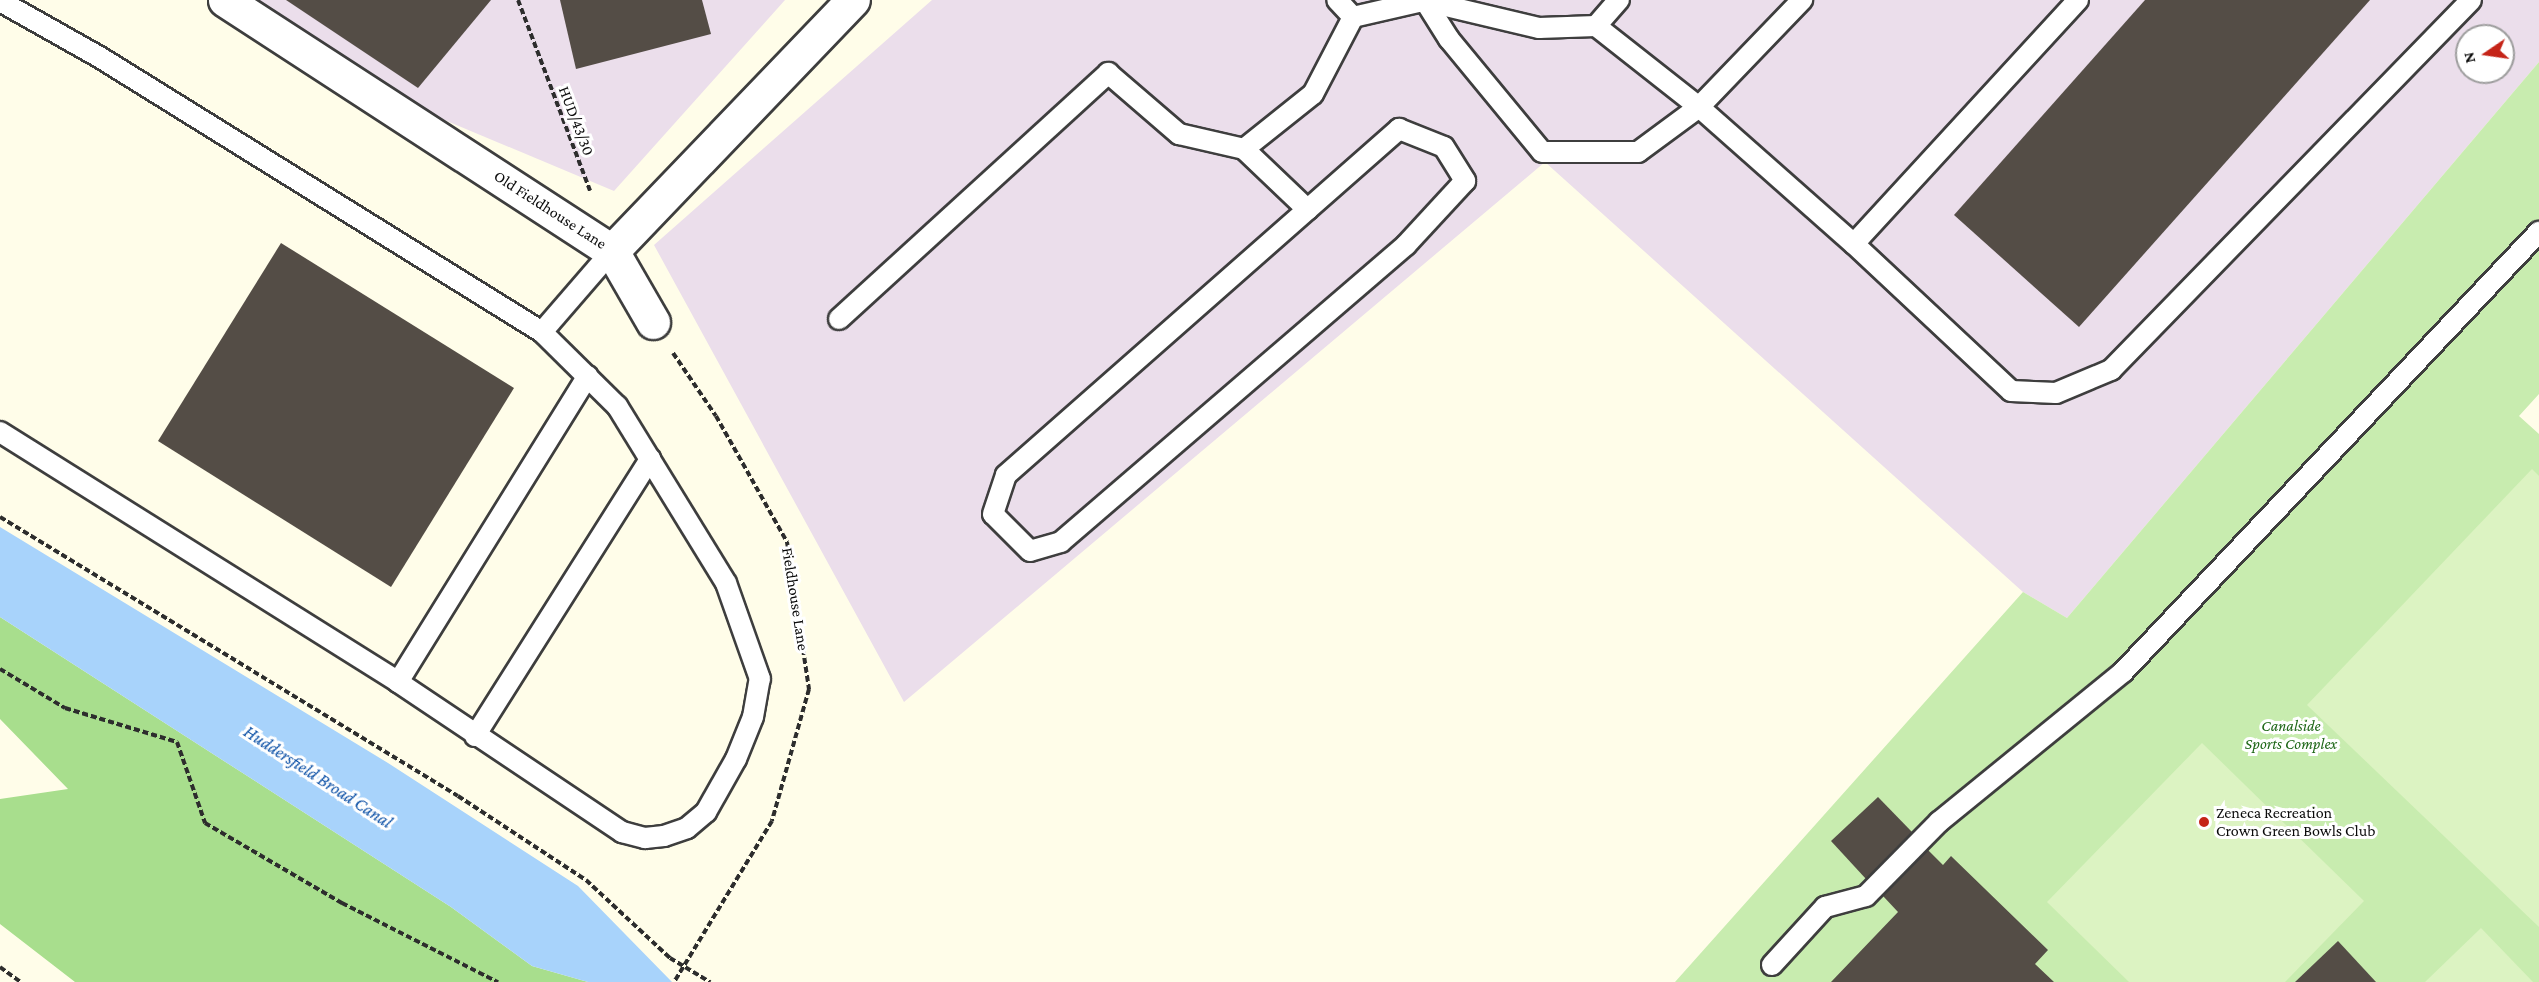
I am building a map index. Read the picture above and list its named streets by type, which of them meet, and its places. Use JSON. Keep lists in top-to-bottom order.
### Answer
{
  "streets": {
    "street": ["Old Fieldhouse Lane"],
    "path": ["HUD/43/30", "Fieldhouse Lane"]
  },
  "water": ["Huddersfield Broad Canal"],
  "parks": ["Canalside Sports Complex"],
  "places": ["Zeneca Recreation Crown Green Bowls Club"],
  "north": "left"
}
